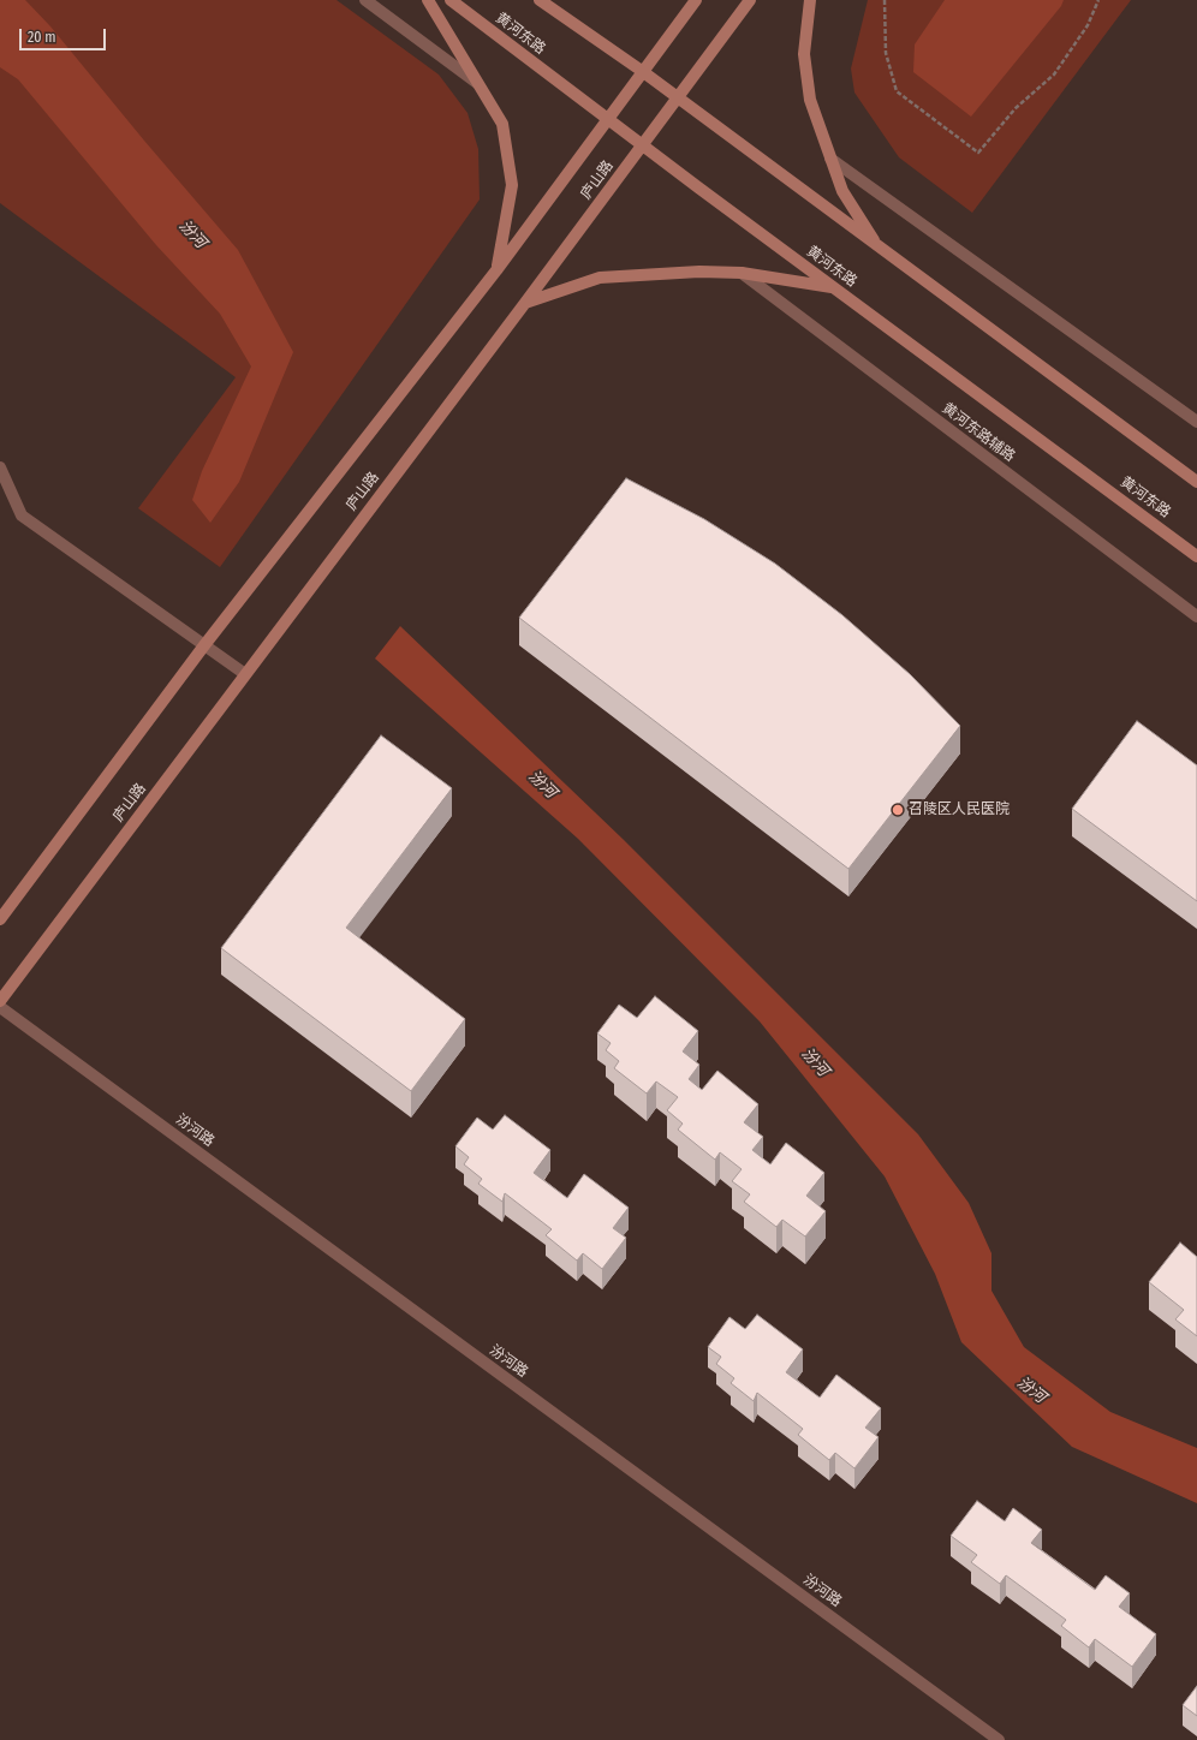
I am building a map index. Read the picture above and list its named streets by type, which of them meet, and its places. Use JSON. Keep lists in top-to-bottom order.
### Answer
{
  "streets": {
    "main road": ["黄河东路", "庐山路"],
    "street": ["黄河东路辅路", "汾河路"]
  },
  "crossings": [
    ["黄河东路", "庐山路"]
  ],
  "water": ["汾河"],
  "places": ["召陵区人民医院"],
  "scale_bar": "20 m"
}
